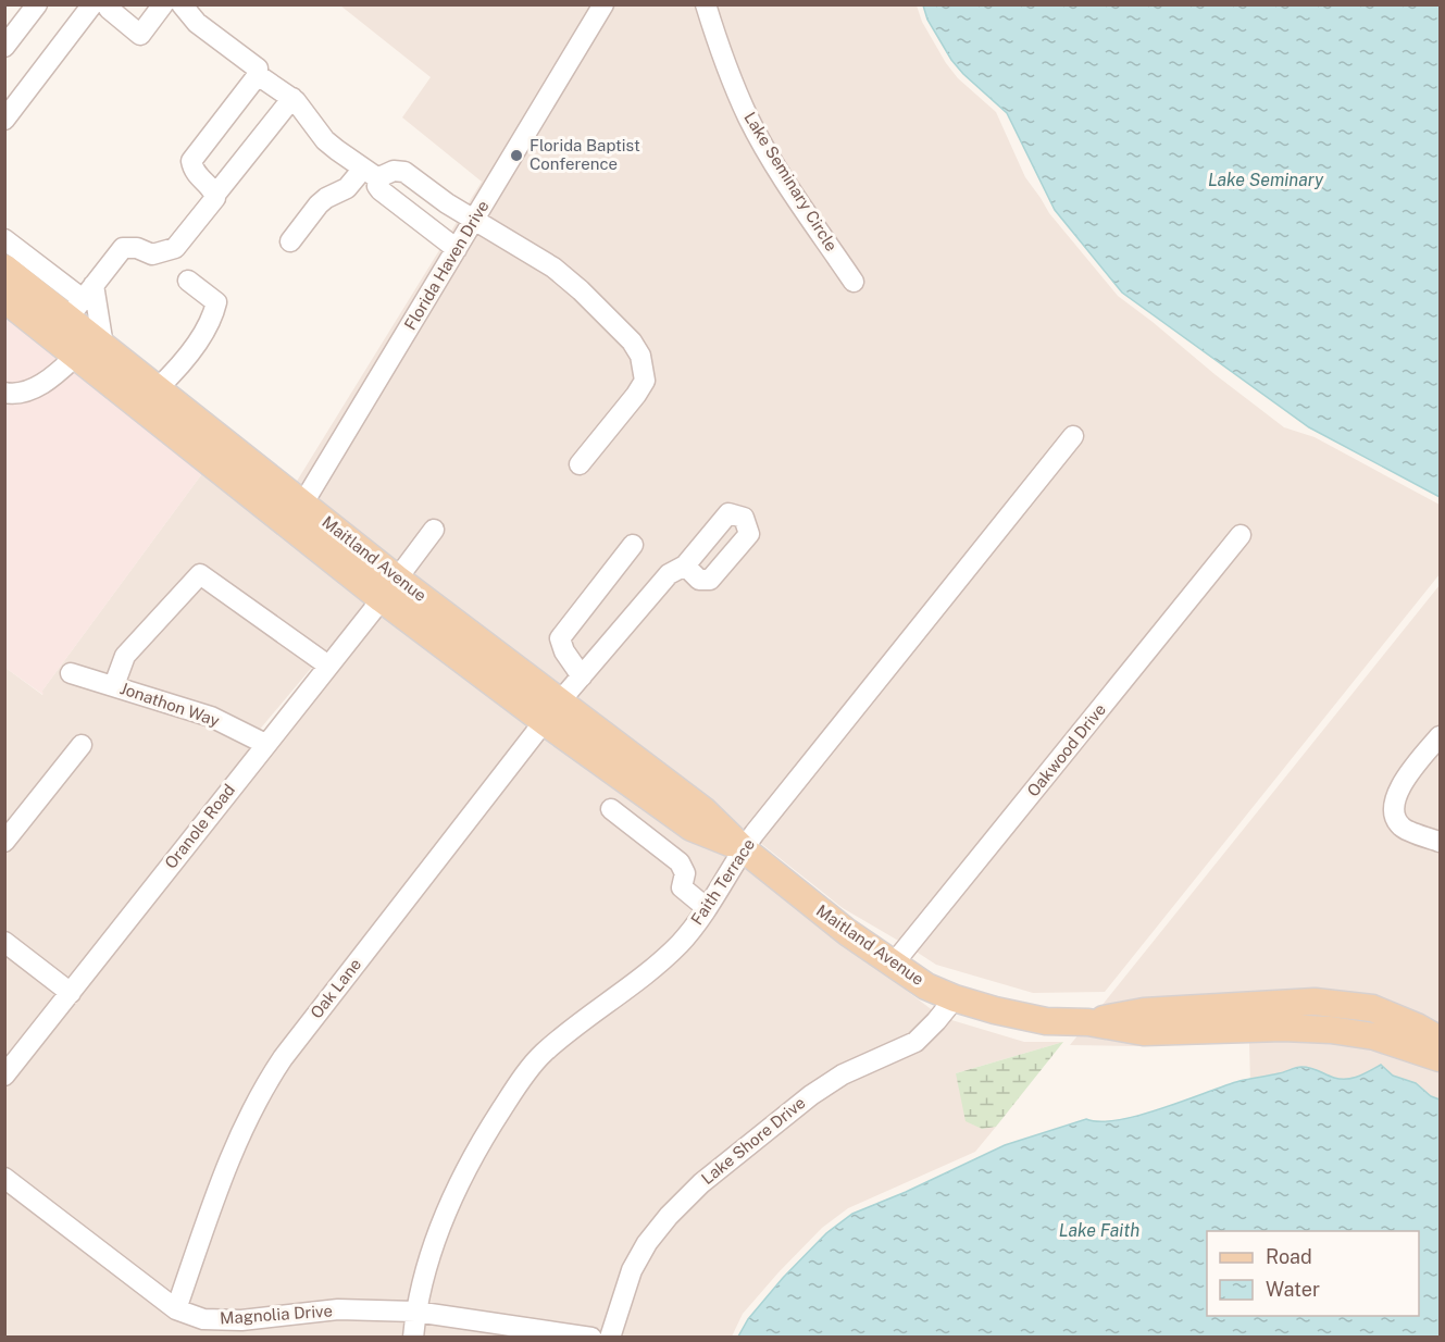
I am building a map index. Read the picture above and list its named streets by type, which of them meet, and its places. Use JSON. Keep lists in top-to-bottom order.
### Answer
{
  "streets": {
    "main road": ["Maitland Avenue"],
    "street": [
      "Lake Seminary Circle",
      "Florida Haven Drive",
      "Jonathon Way",
      "Oakwood Drive",
      "Oranole Road",
      "Faith Terrace",
      "Oak Lane",
      "Lake Shore Drive",
      "Magnolia Drive"
    ]
  },
  "crossings": [
    ["Florida Haven Drive", "Maitland Avenue"],
    ["Maitland Avenue", "Oakwood Drive"],
    ["Maitland Avenue", "Oranole Road"],
    ["Maitland Avenue", "Faith Terrace"],
    ["Maitland Avenue", "Oak Lane"],
    ["Maitland Avenue", "Lake Shore Drive"],
    ["Jonathon Way", "Oranole Road"],
    ["Faith Terrace", "Magnolia Drive"],
    ["Oak Lane", "Magnolia Drive"]
  ],
  "water": ["Lake Seminary", "Lake Faith"],
  "places": ["Florida Baptist Conference"],
  "legend": ["Road", "Water"]
}
